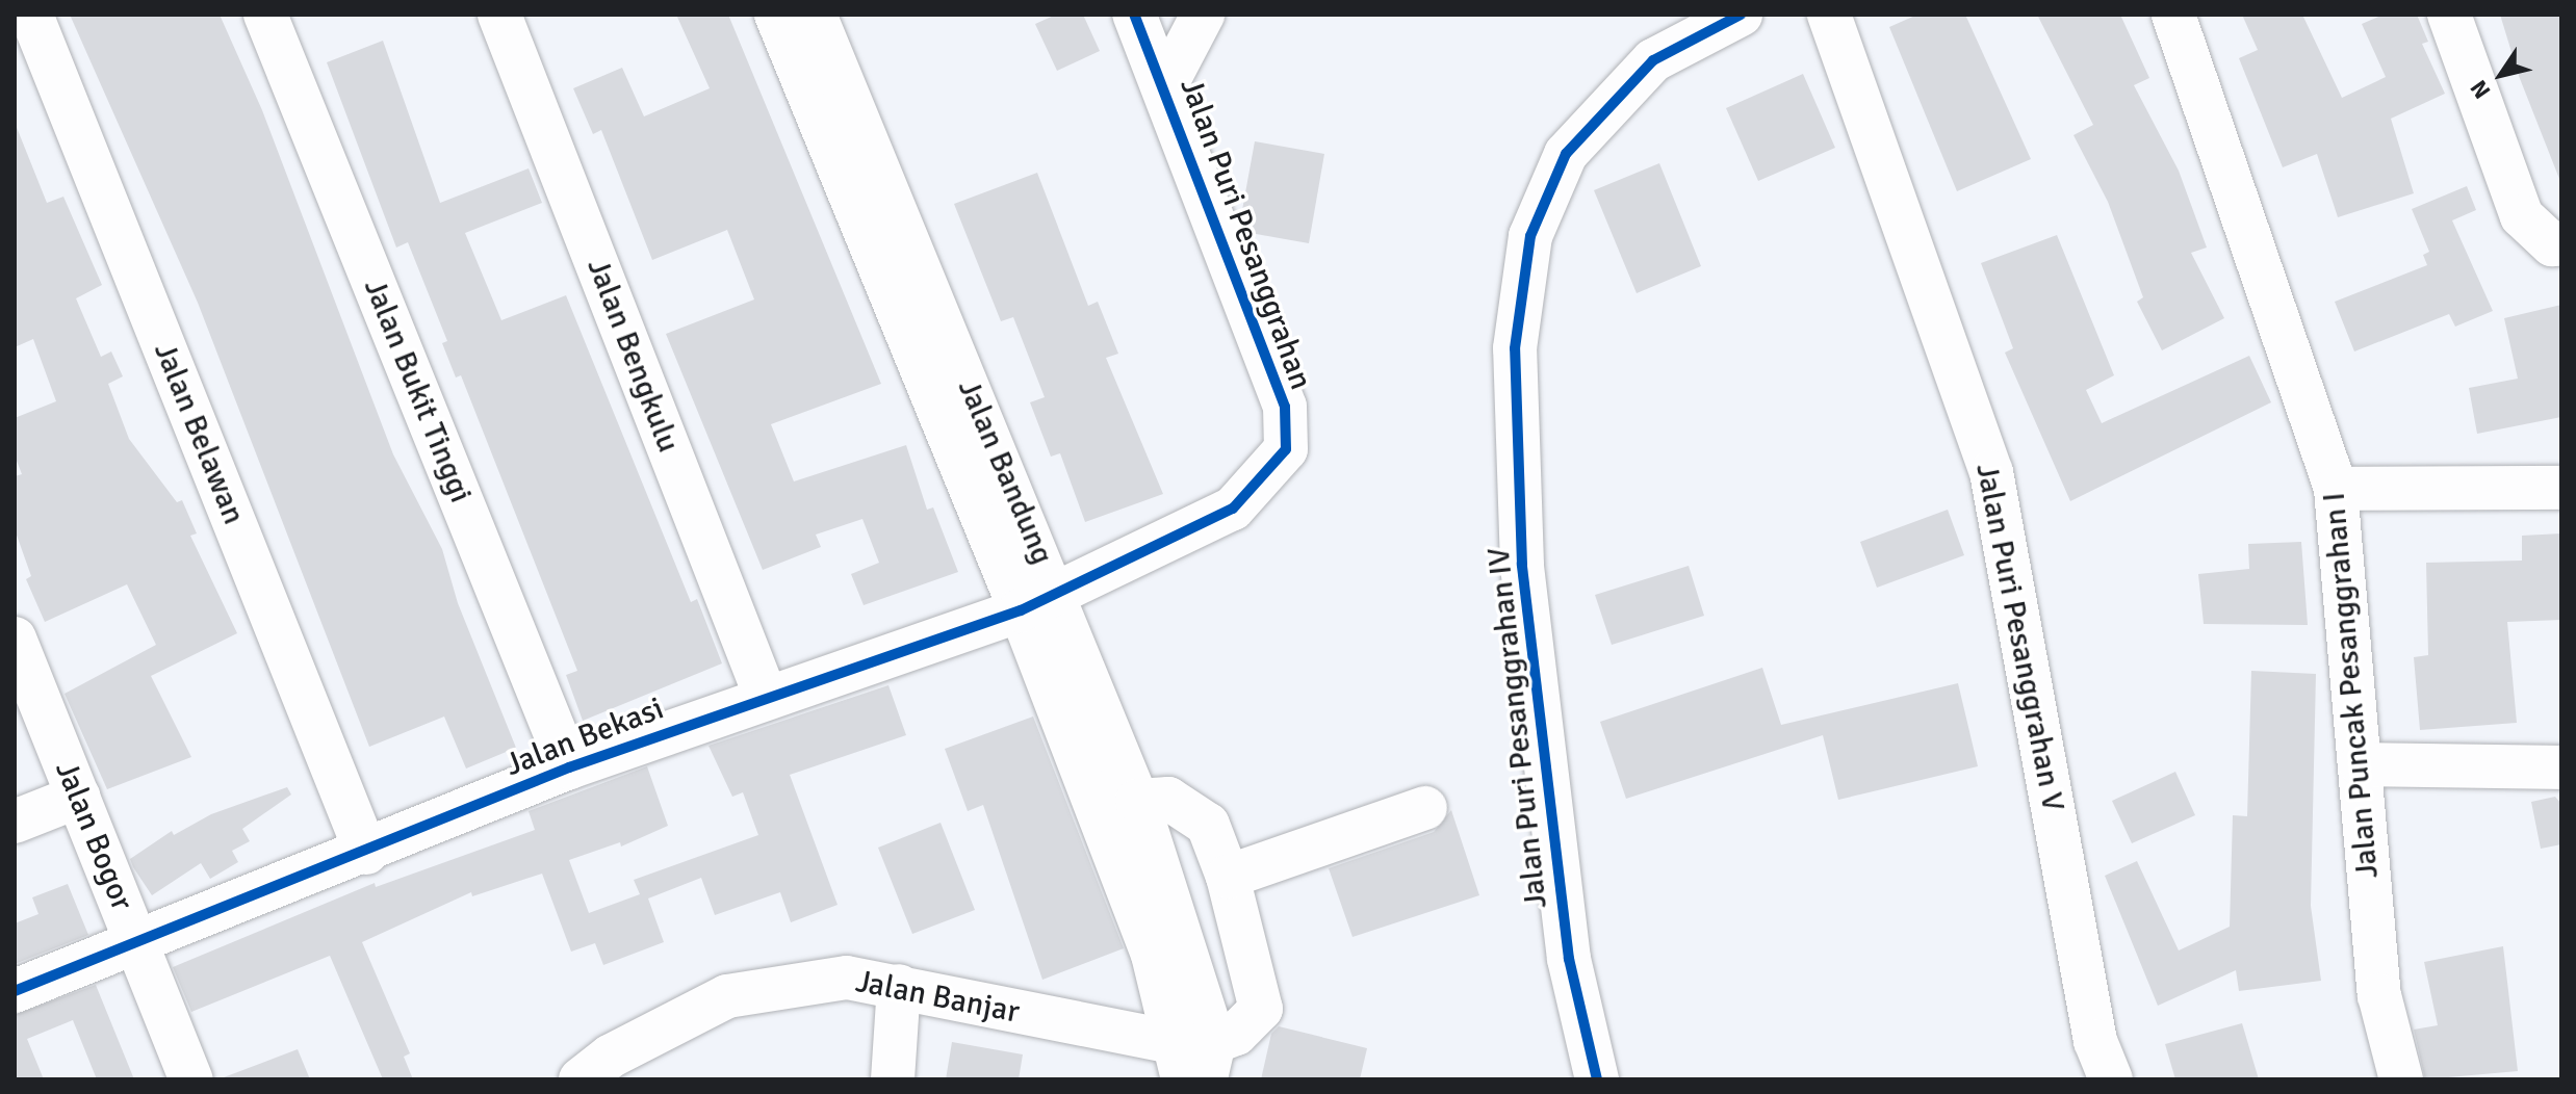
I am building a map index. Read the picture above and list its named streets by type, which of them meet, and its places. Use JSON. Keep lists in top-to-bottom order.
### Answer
{
  "streets": {
    "street": [
      "Jalan Puri Pesanggrahan",
      "Jalan Bengkulu",
      "Jalan Bukit Tinggi",
      "Jalan Belawan",
      "Jalan Bandung",
      "Jalan Puri Pesanggrahan V",
      "Jalan Puncak Pesanggrahan I",
      "Jalan Puri Pesanggrahan IV",
      "Jalan Bekasi",
      "Jalan Bogor",
      "Jalan Banjar"
    ]
  },
  "crossings": [
    ["Jalan Puri Pesanggrahan", "Jalan Bandung"],
    ["Jalan Puri Pesanggrahan", "Jalan Bekasi"],
    ["Jalan Bengkulu", "Jalan Bekasi"],
    ["Jalan Bukit Tinggi", "Jalan Bekasi"],
    ["Jalan Belawan", "Jalan Bekasi"],
    ["Jalan Bandung", "Jalan Bekasi"],
    ["Jalan Bandung", "Jalan Banjar"],
    ["Jalan Bekasi", "Jalan Bogor"]
  ],
  "north": "bottom left"
}
